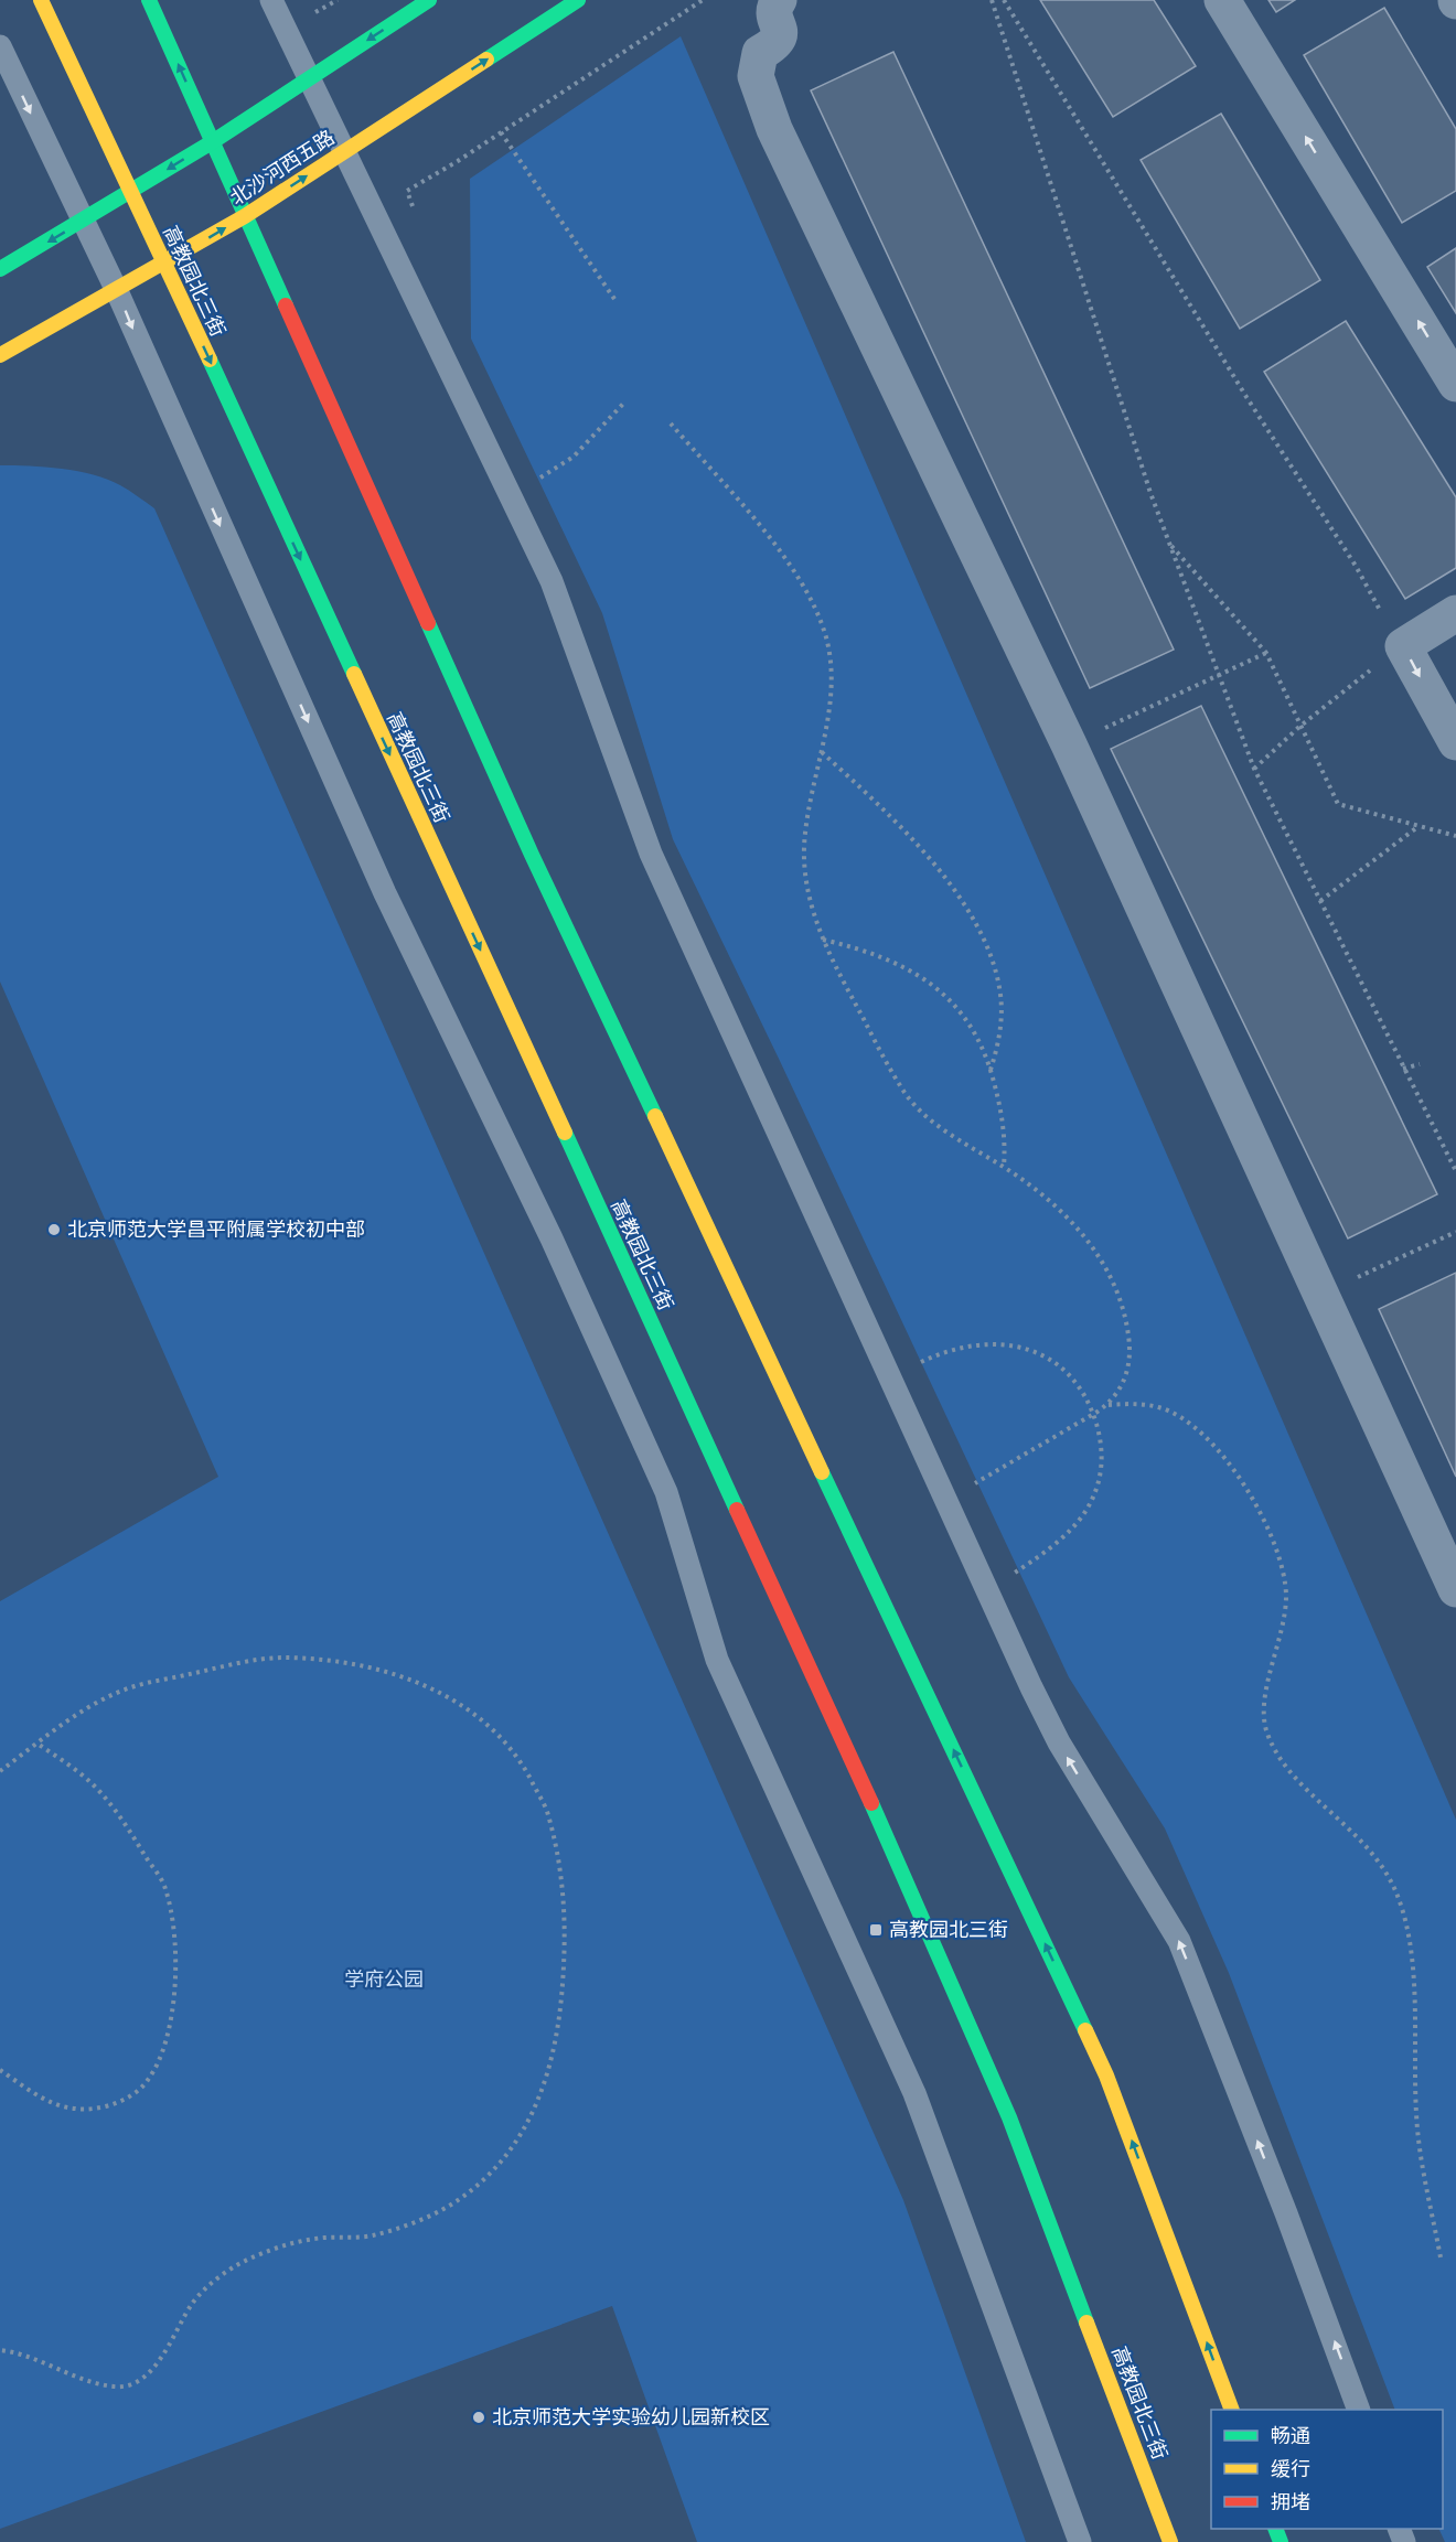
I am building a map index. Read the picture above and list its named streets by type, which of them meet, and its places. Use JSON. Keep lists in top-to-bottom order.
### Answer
{
  "streets": {
    "main road": ["北沙河西五路", "高教园北三街"]
  },
  "crossings": [
    ["北沙河西五路", "高教园北三街"]
  ],
  "parks": ["学府公园"],
  "places": {
    "other": ["北京师范大学昌平附属学校初中部", "北京师范大学实验幼儿园新校区"],
    "transit": ["高教园北三街"]
  },
  "legend": ["畅通", "缓行", "拥堵"]
}
